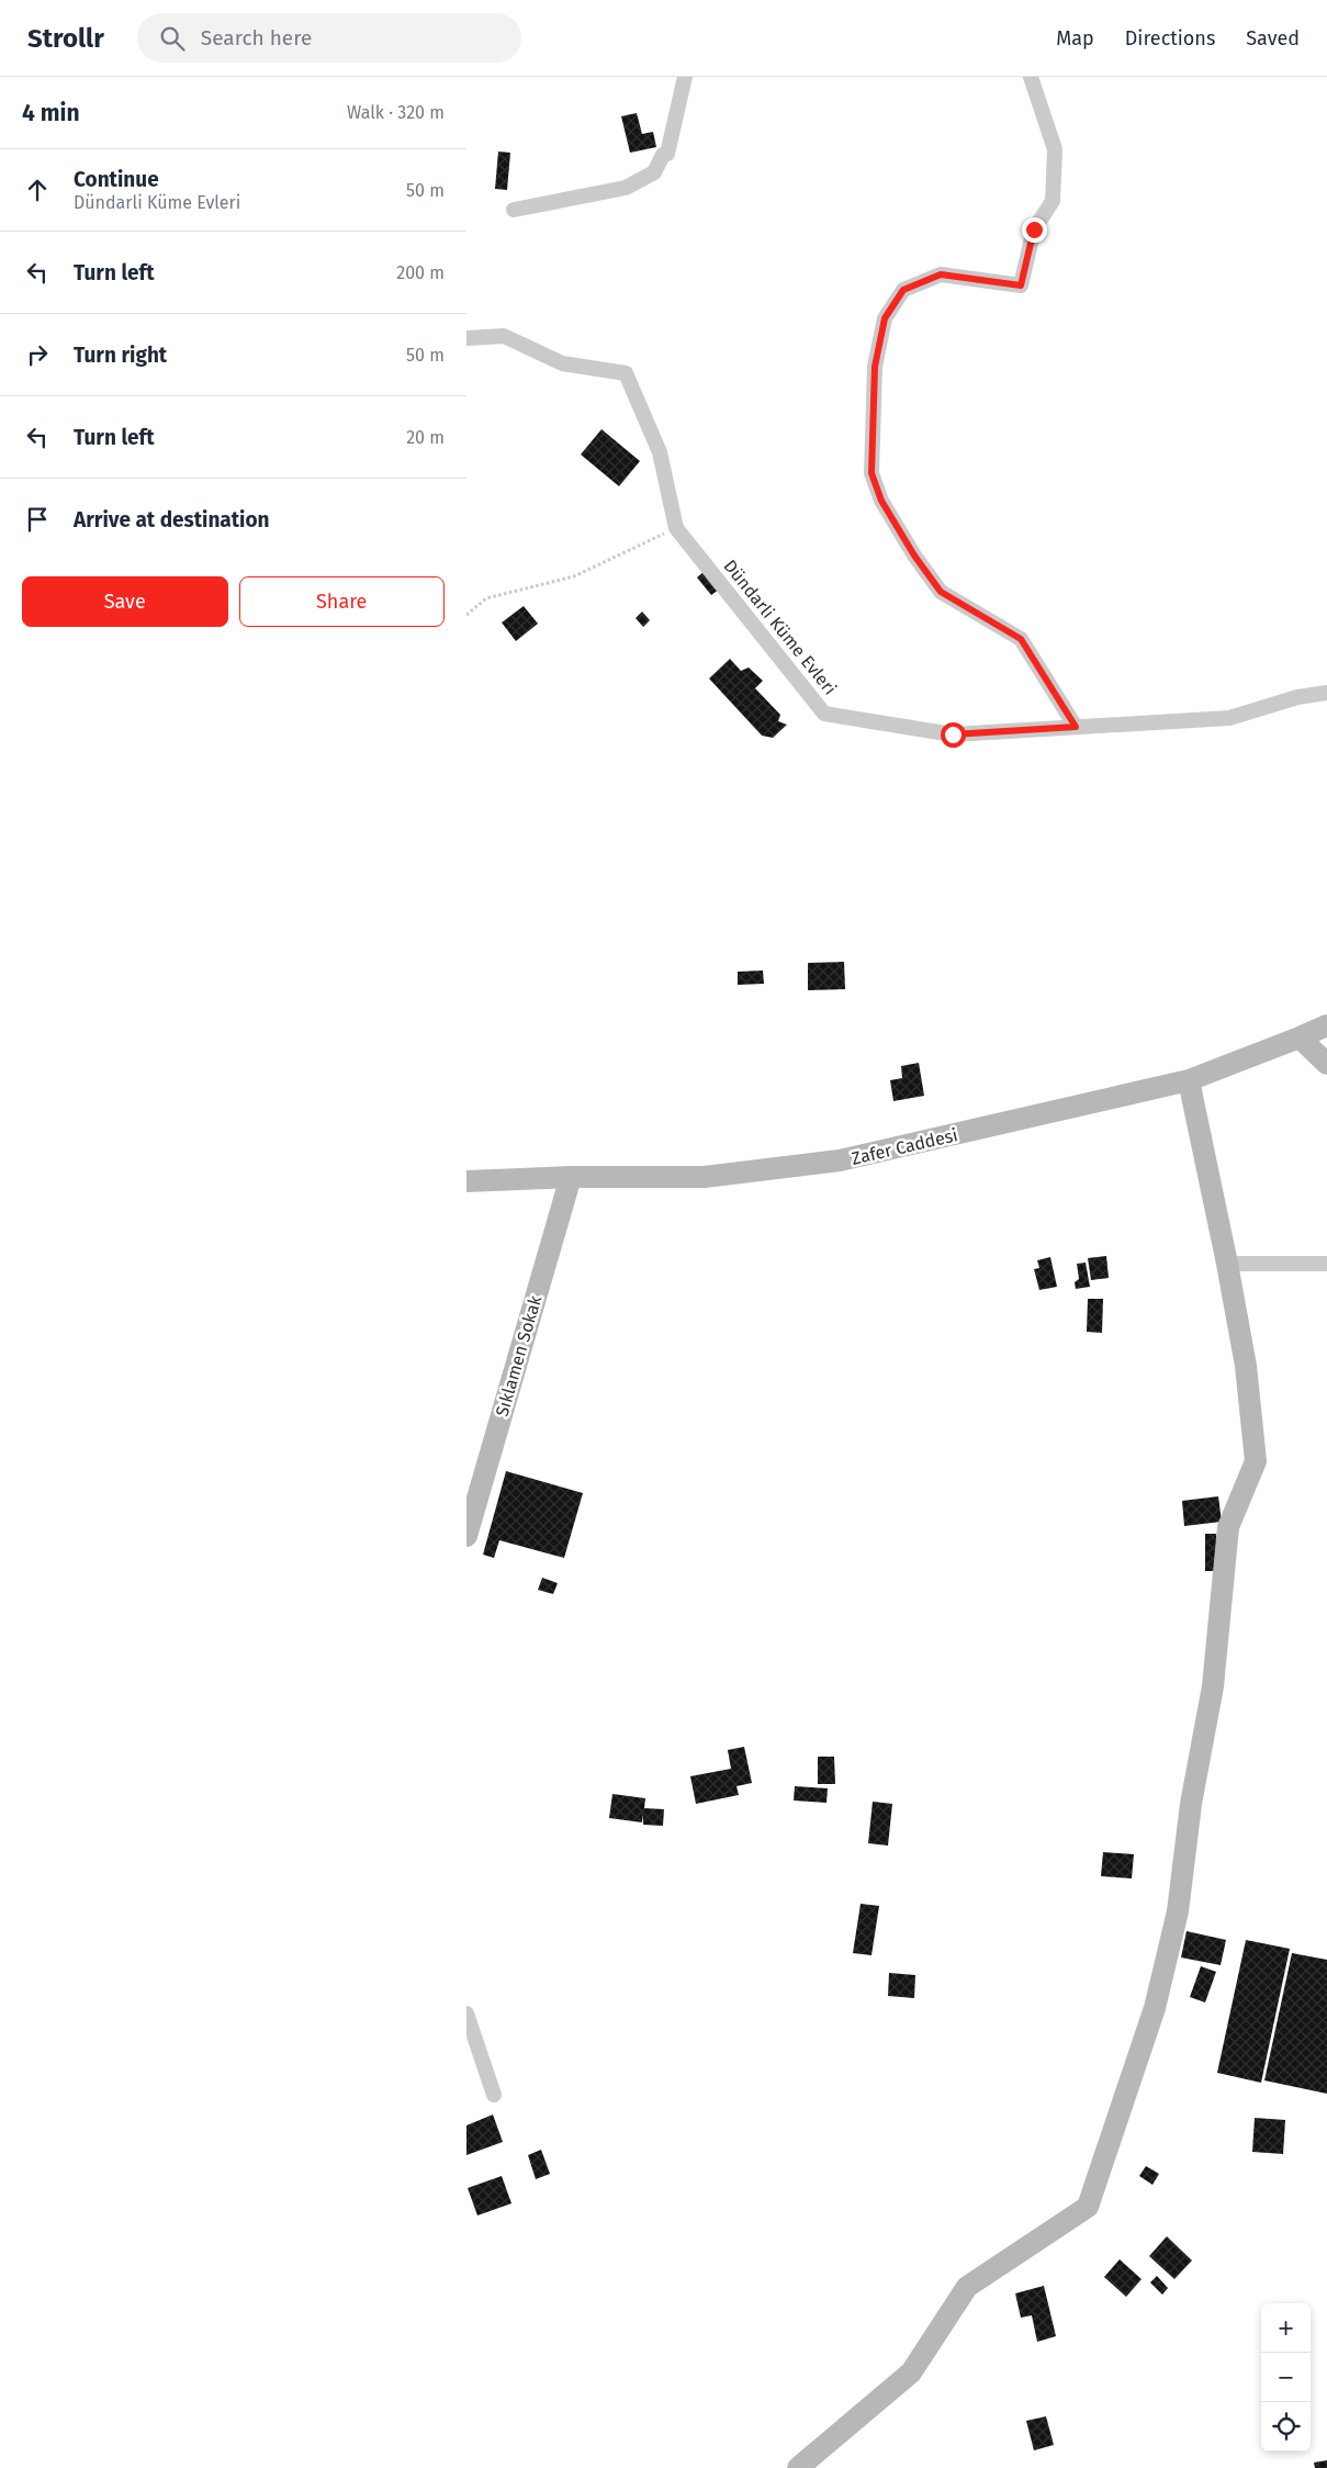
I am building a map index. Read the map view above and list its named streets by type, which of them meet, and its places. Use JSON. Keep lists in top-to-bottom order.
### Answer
{
  "streets": {
    "street": ["Dündarli Küme Evleri", "Zafer Caddesi", "Sıklamen Sokak"]
  },
  "crossings": [
    ["Zafer Caddesi", "Sıklamen Sokak"]
  ],
  "page": {
    "header": "Strollr",
    "search": "Search here",
    "nav": ["Map", "Directions", "Saved"],
    "heading": ["4 min", "Walk · 320 m"],
    "list": [
      ["Continue", "Dündarli Küme Evleri", "50 m"],
      ["Turn left", "200 m"],
      ["Turn right", "50 m"],
      ["Turn left", "20 m"],
      "Arrive at destination"
    ],
    "buttons": ["Save", "Share"],
    "map_buttons": ["+", "−"]
  }
}
